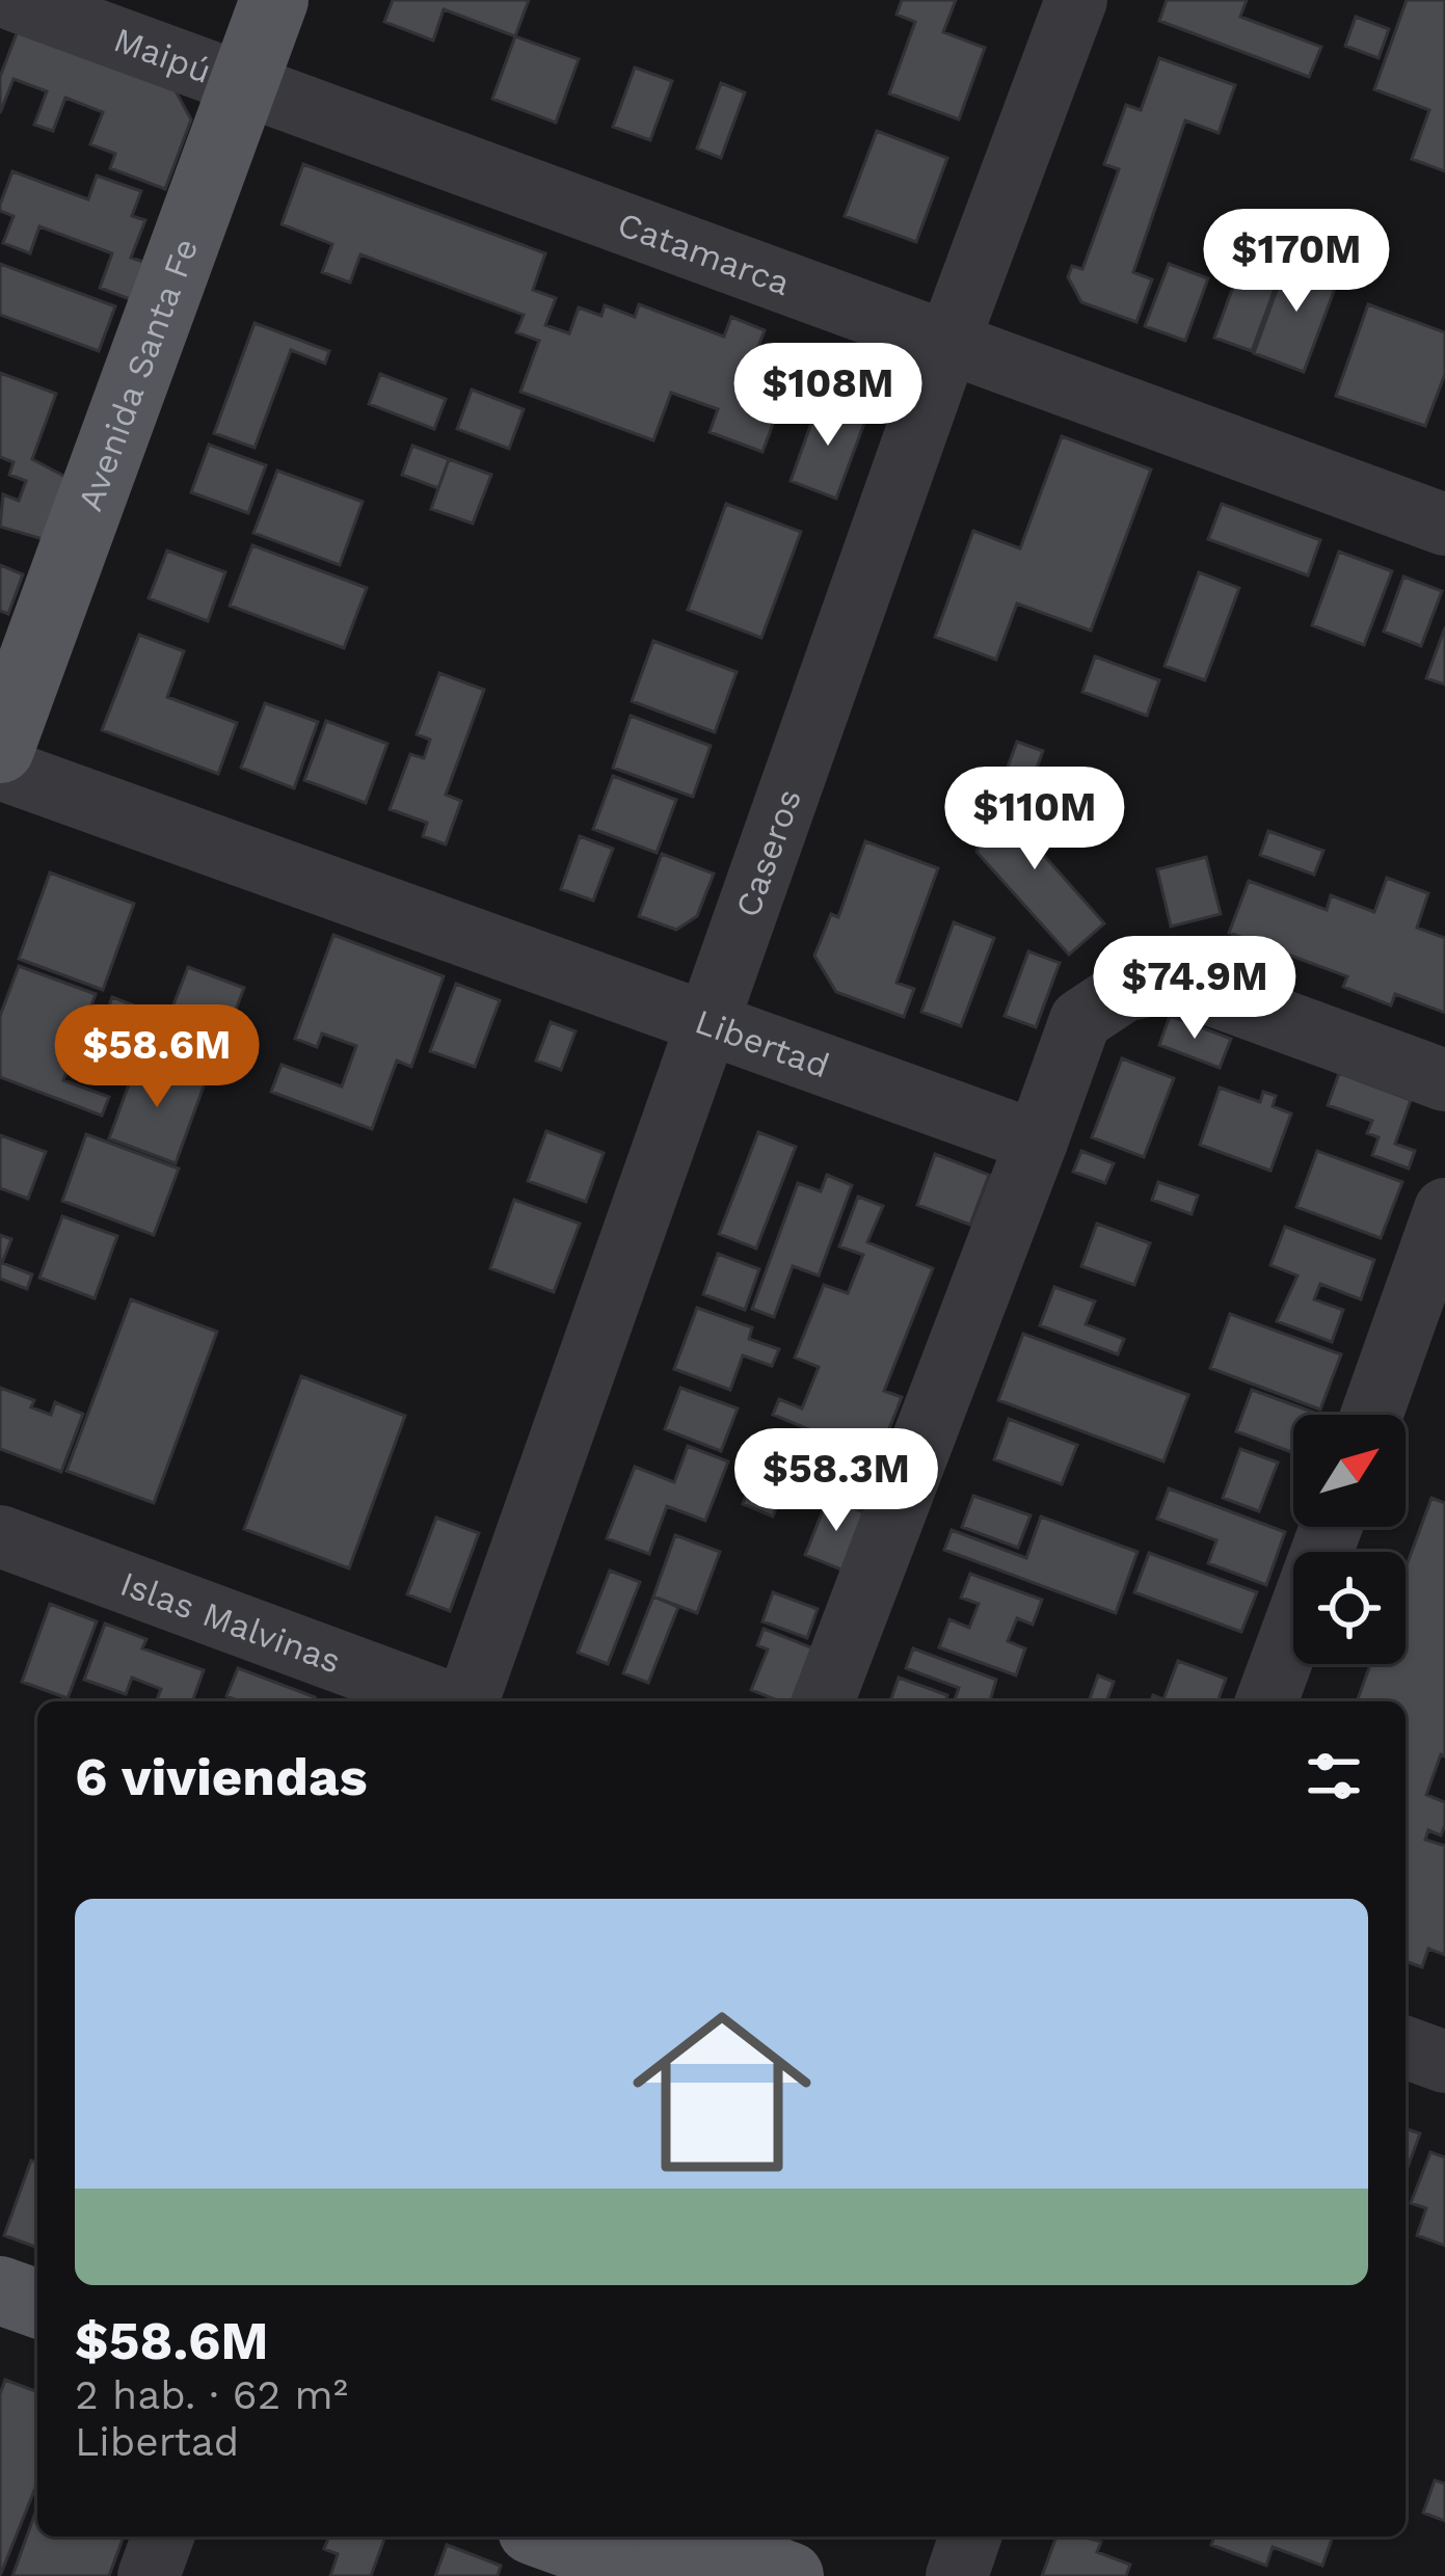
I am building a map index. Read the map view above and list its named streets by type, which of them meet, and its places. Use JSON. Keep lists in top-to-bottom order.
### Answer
{
  "streets": {
    "main road": ["Avenida Santa Fe"],
    "street": [
      "Maipú",
      "Catamarca",
      "Caseros",
      "Libertad",
      "Islas Malvinas"
    ]
  },
  "crossings": [
    ["Maipú", "Catamarca"],
    ["Maipú", "Avenida Santa Fe"],
    ["Catamarca", "Avenida Santa Fe"],
    ["Catamarca", "Caseros"],
    ["Caseros", "Libertad"]
  ],
  "north": "top right",
  "page": {
    "price": [
      "$170M",
      "$108M",
      "$110M",
      "$74.9M",
      "$58.6M",
      "$58.3M"
    ],
    "heading": "6 viviendas",
    "list": [
      {
        "name": "$58.6M",
        "note": "2 hab. · 62 m² · Libertad"
      }
    ]
  }
}
